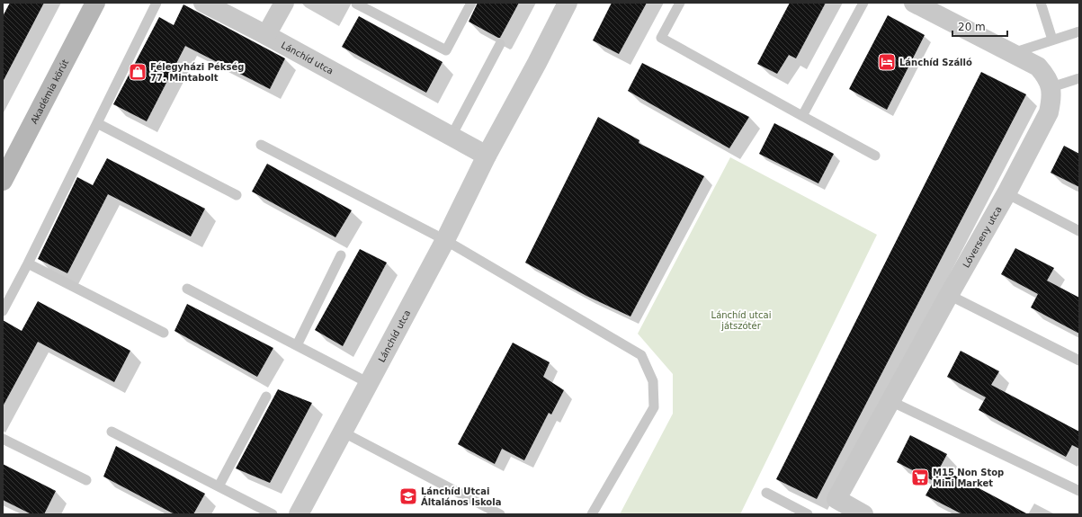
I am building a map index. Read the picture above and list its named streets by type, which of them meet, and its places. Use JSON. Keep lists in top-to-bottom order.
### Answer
{
  "streets": {
    "street": ["Lánchíd utca", "Akadémia körút", "Lóverseny utca"]
  },
  "parks": ["Lánchíd utcai játszótér"],
  "places": {
    "hotel": ["Lánchíd Szálló"],
    "shop": ["Félegyházi Pékség 77. Mintabolt"],
    "supermarket": ["M15 Non Stop Mini Market"],
    "school or university": ["Lánchíd Utcai Általános Iskola"]
  },
  "scale_bar": "20 m"
}
